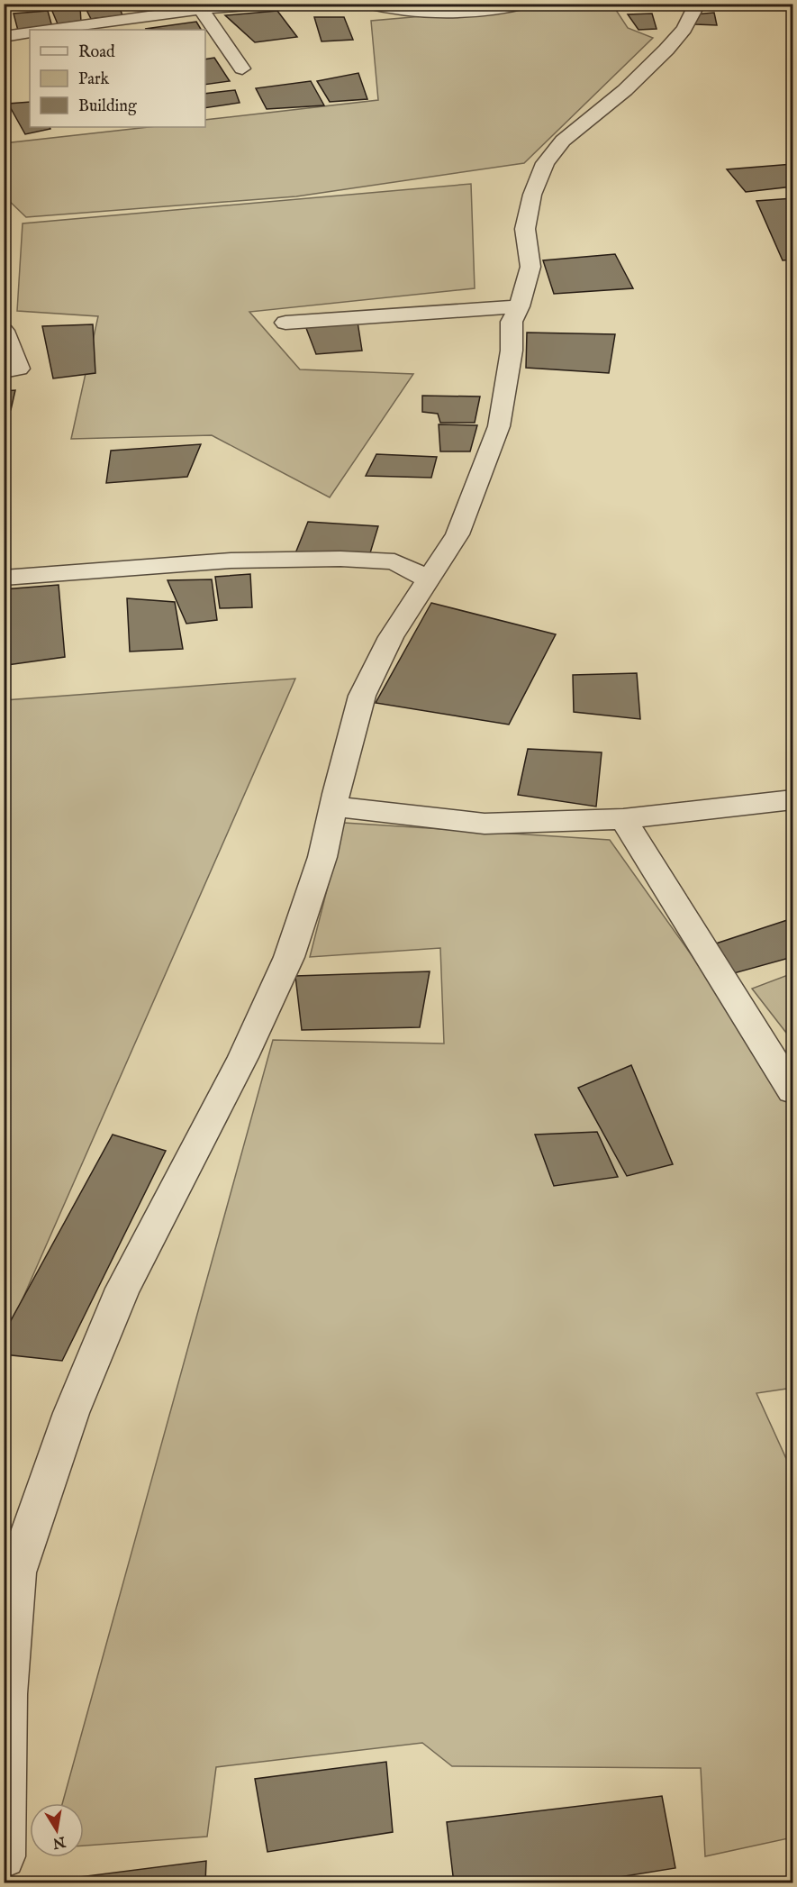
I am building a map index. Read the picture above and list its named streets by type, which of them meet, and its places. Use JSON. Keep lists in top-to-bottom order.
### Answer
{
  "legend": ["Road", "Park", "Building"],
  "north": "bottom"
}
